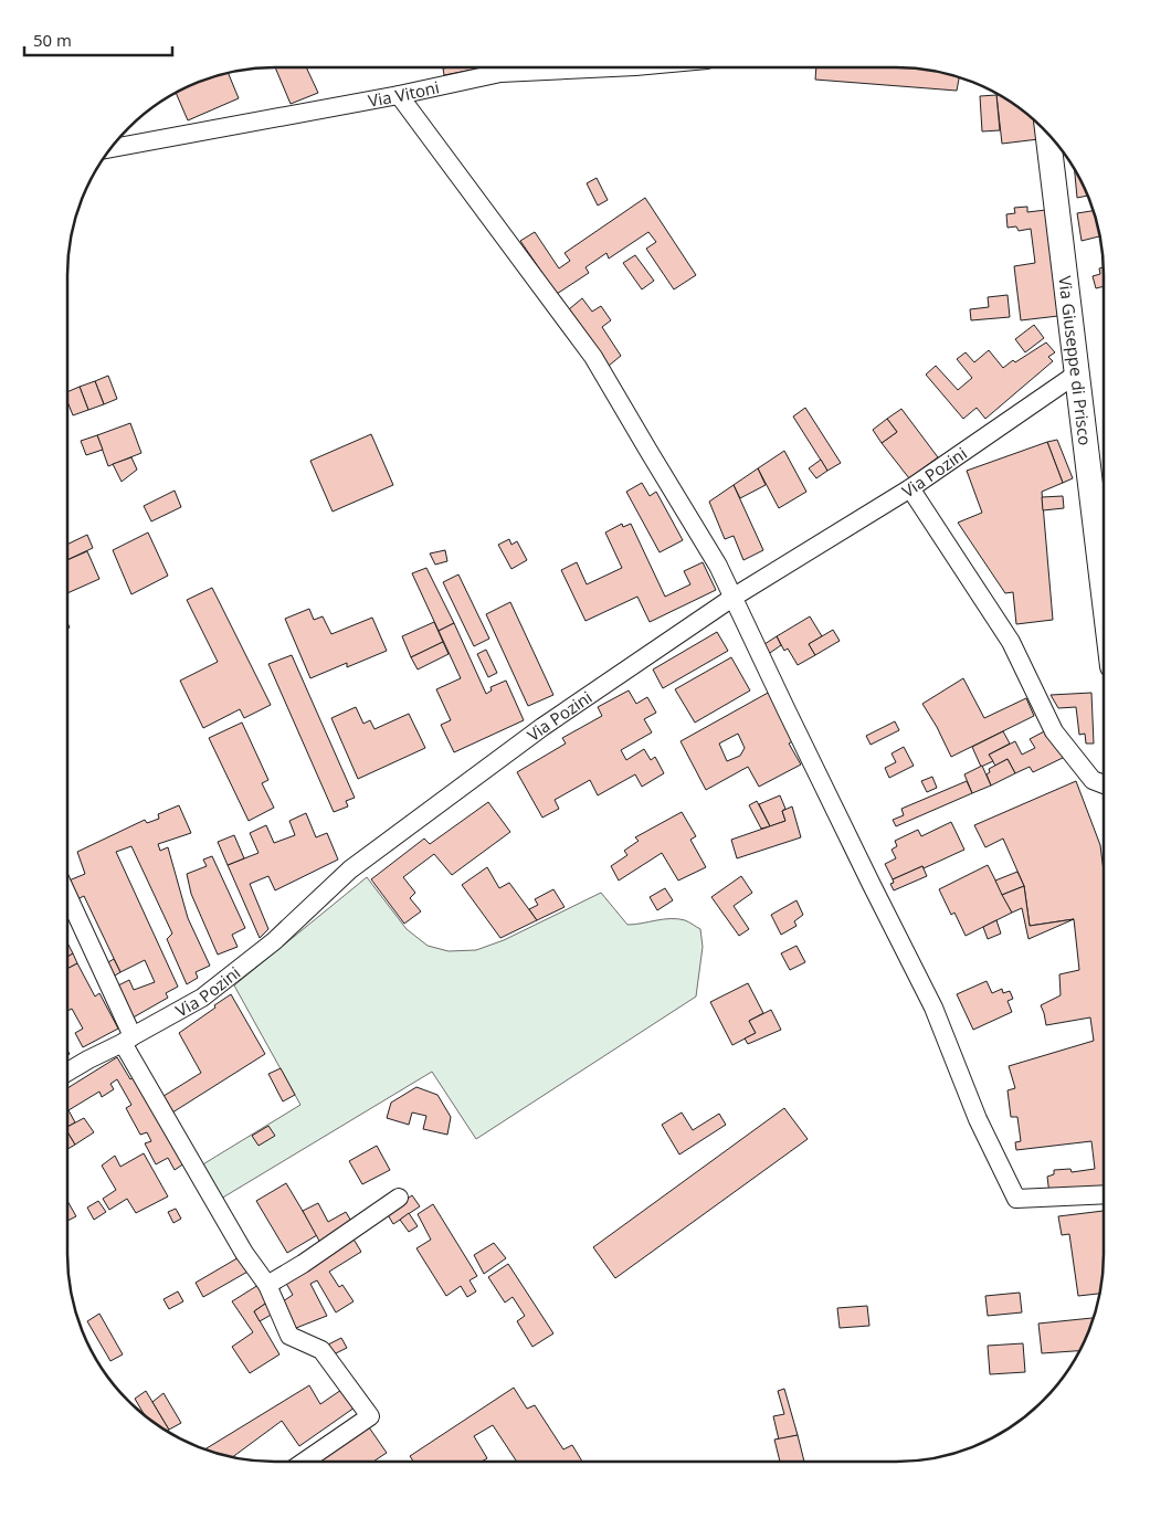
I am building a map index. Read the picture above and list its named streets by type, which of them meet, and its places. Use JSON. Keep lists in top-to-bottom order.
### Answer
{
  "streets": {
    "main road": ["Via Giuseppe di Prisco"],
    "street": ["Via Vitoni", "Via Pozini"]
  },
  "crossings": [
    ["Via Giuseppe di Prisco", "Via Pozini"]
  ],
  "scale_bar": "50 m"
}
